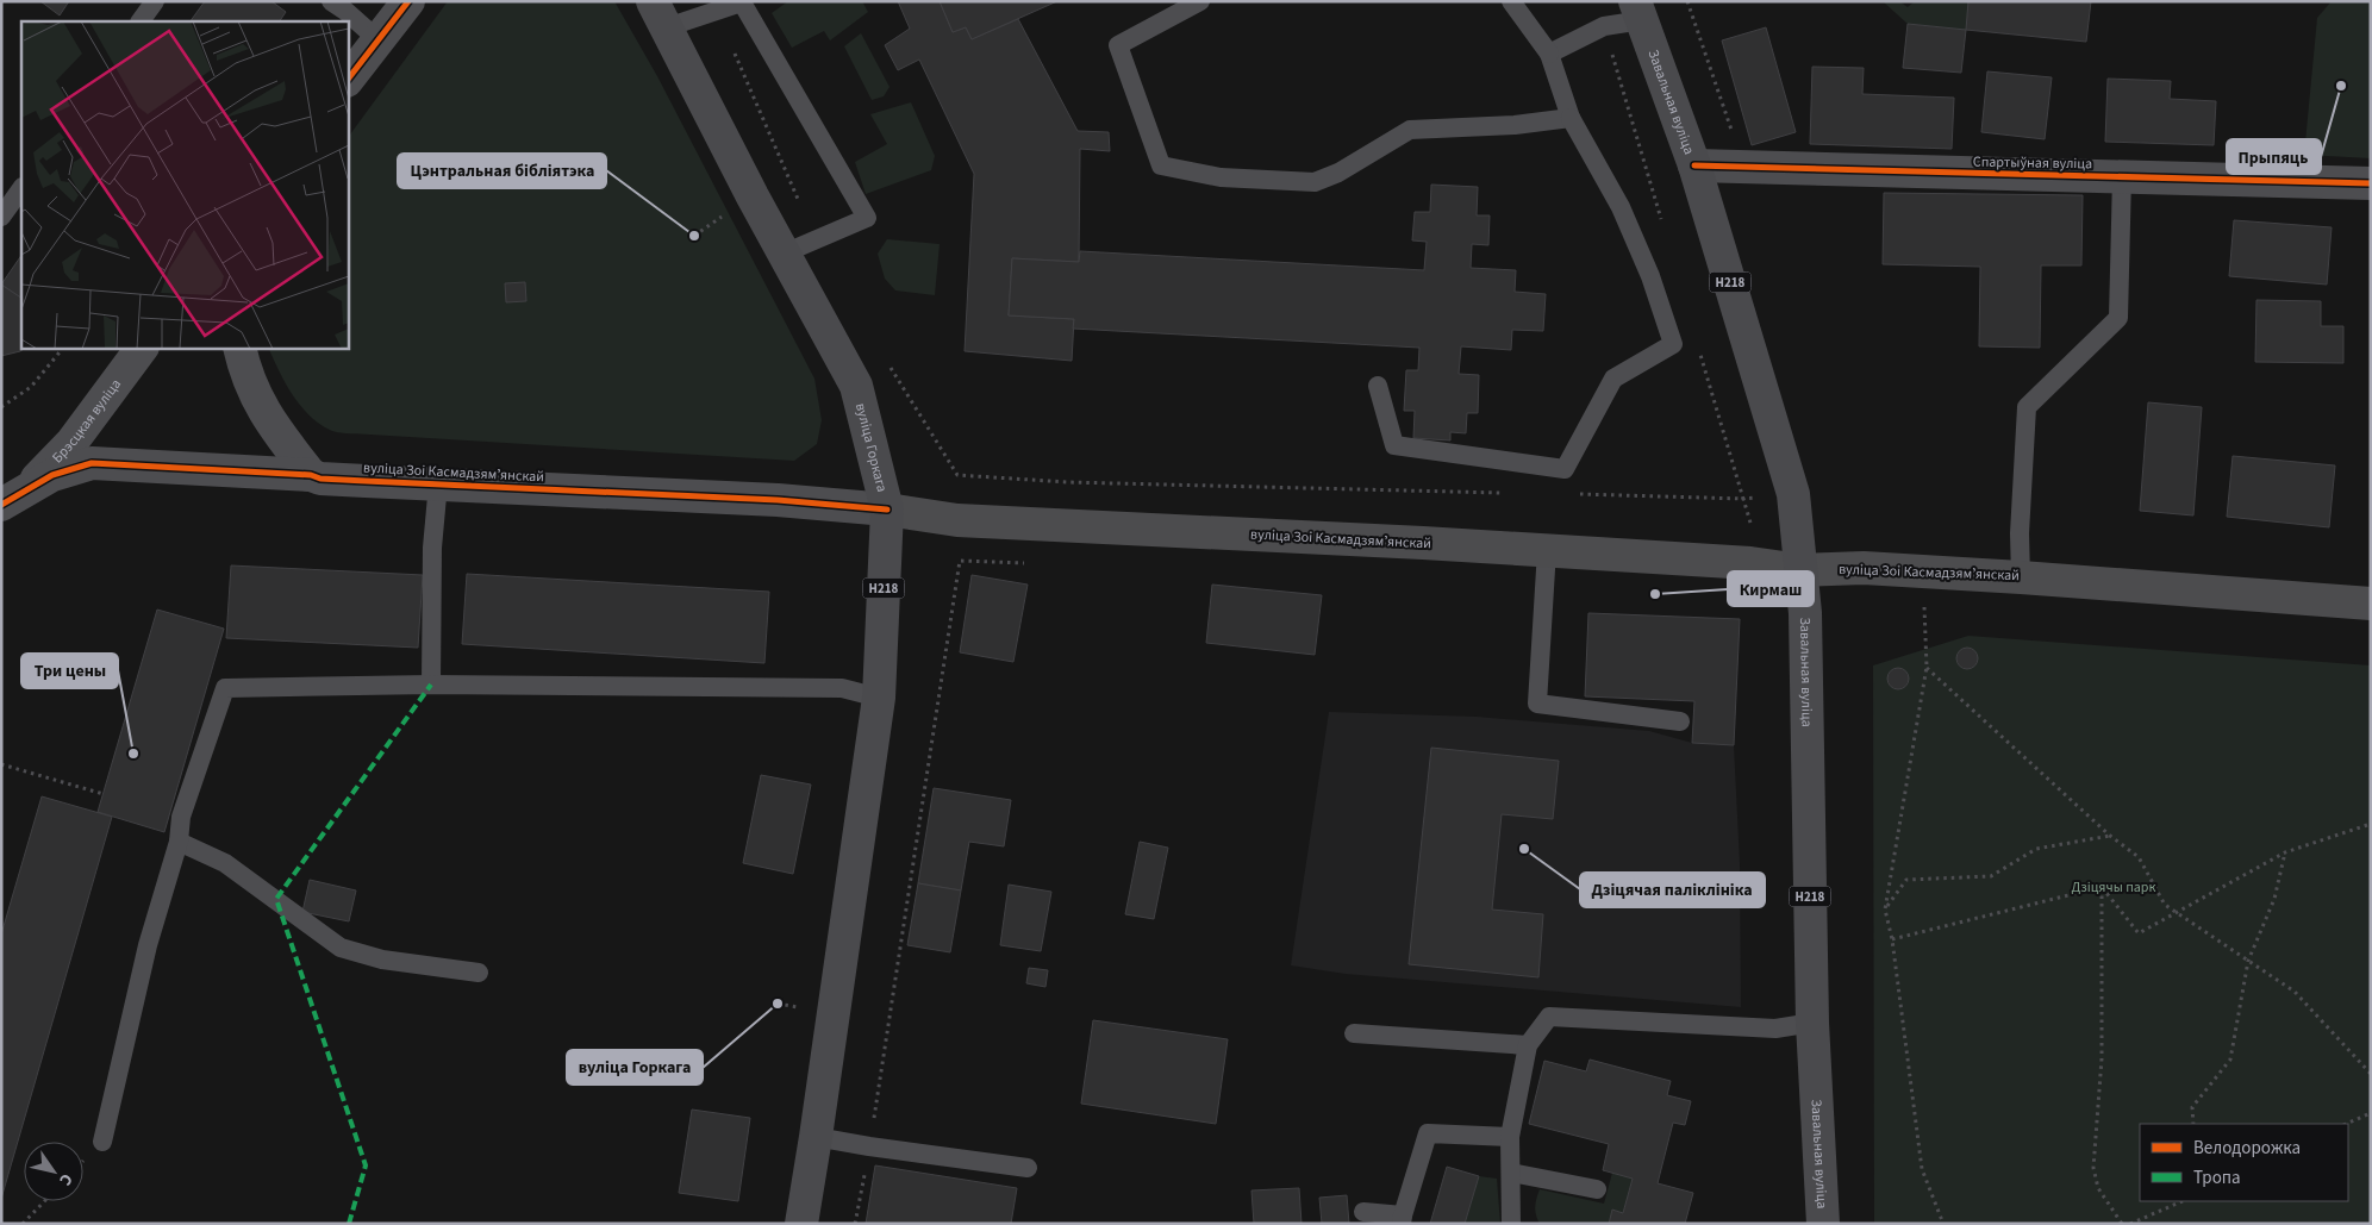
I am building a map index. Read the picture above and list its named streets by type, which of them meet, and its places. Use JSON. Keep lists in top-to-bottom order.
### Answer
{
  "streets": {
    "main road": [
      "Завальная вуліца",
      "Н218",
      "вуліца Горкага",
      "вуліца Зоі Касмадзямʼянскай"
    ],
    "street": ["Спартыўная вуліца", "Брэсцкая вуліца"]
  },
  "crossings": [
    ["Завальная вуліца", "Спартыўная вуліца"],
    ["Завальная вуліца", "вуліца Зоі Касмадзямʼянскай"],
    ["Брэсцкая вуліца", "вуліца Зоі Касмадзямʼянскай"],
    ["вуліца Горкага", "вуліца Зоі Касмадзямʼянскай"]
  ],
  "parks": ["Дзіцячы парк"],
  "places": [
    "Прыпяць",
    "Цэнтральная бібліятэка",
    "Кирмаш",
    "Три цены",
    "Дзіцячая паліклініка",
    "вуліца Горкага"
  ],
  "legend": ["Велодорожка", "Тропа"],
  "north": "bottom right"
}
